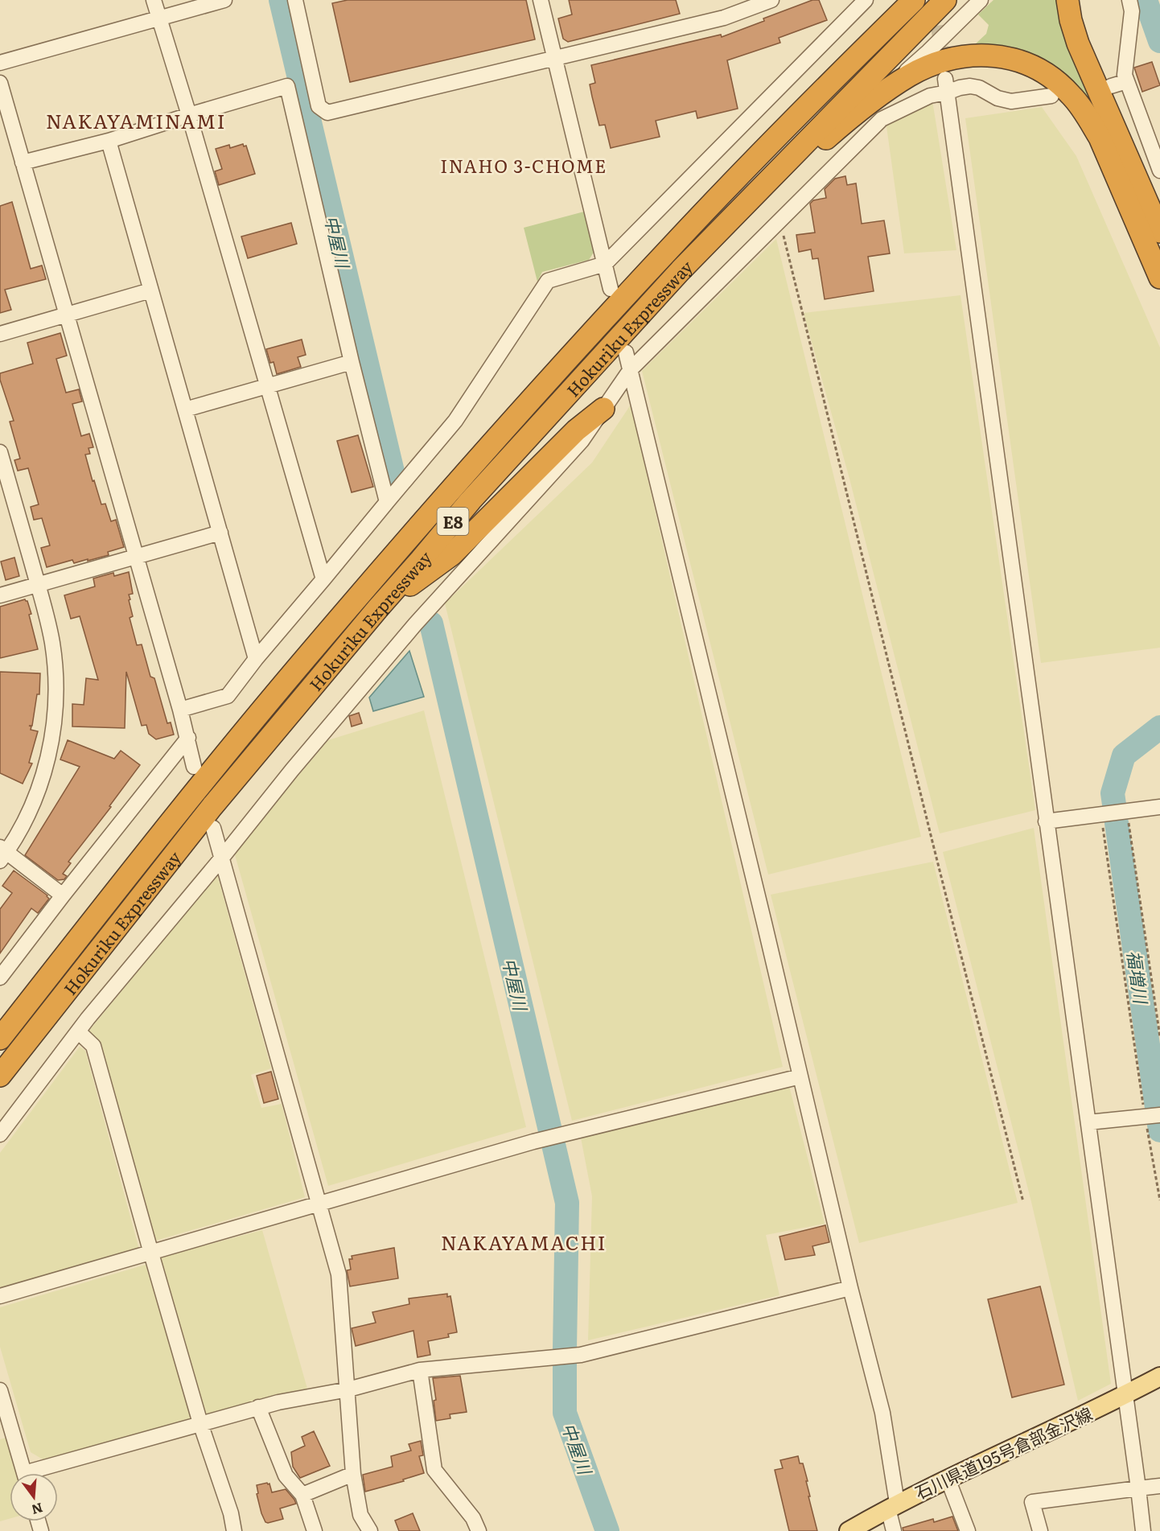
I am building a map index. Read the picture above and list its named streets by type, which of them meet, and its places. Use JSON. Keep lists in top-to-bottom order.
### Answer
{
  "streets": {
    "highway": ["Hokuriku Expressway", "E8"],
    "main road": ["石川県道195号倉部金沢線"]
  },
  "districts": ["NAKAYAMINAMI", "INAHO 3-CHOME", "NAKAYAMACHI"],
  "water": ["中屋川", "福増川"],
  "north": "bottom"
}
